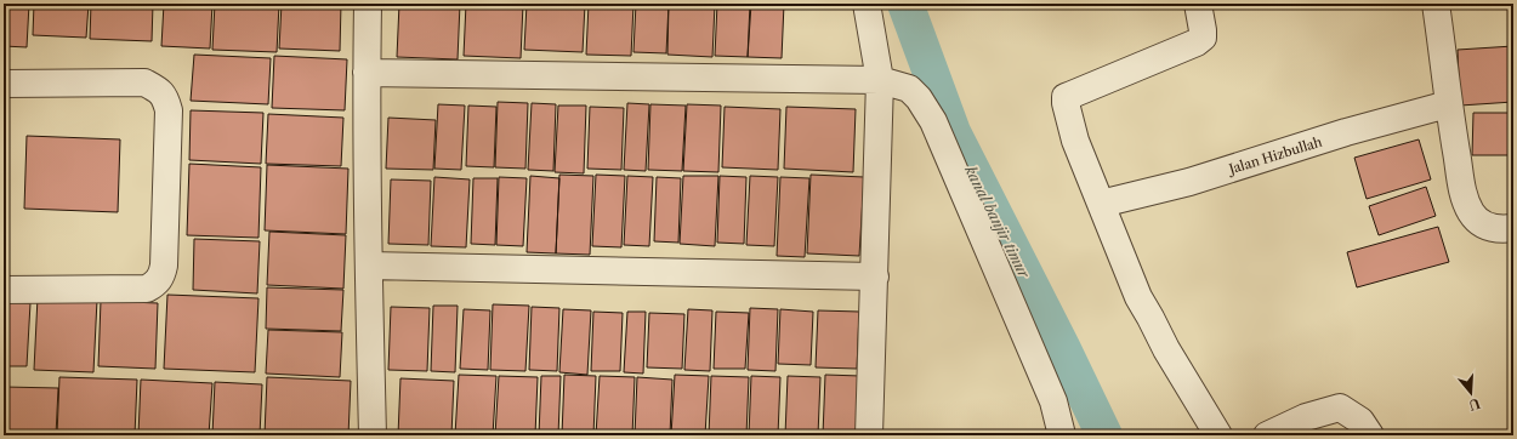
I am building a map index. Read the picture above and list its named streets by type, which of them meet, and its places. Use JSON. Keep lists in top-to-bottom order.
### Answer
{
  "streets": {
    "street": ["Jalan Hizbullah"]
  },
  "water": ["kanal banjir timur"],
  "north": "bottom"
}
